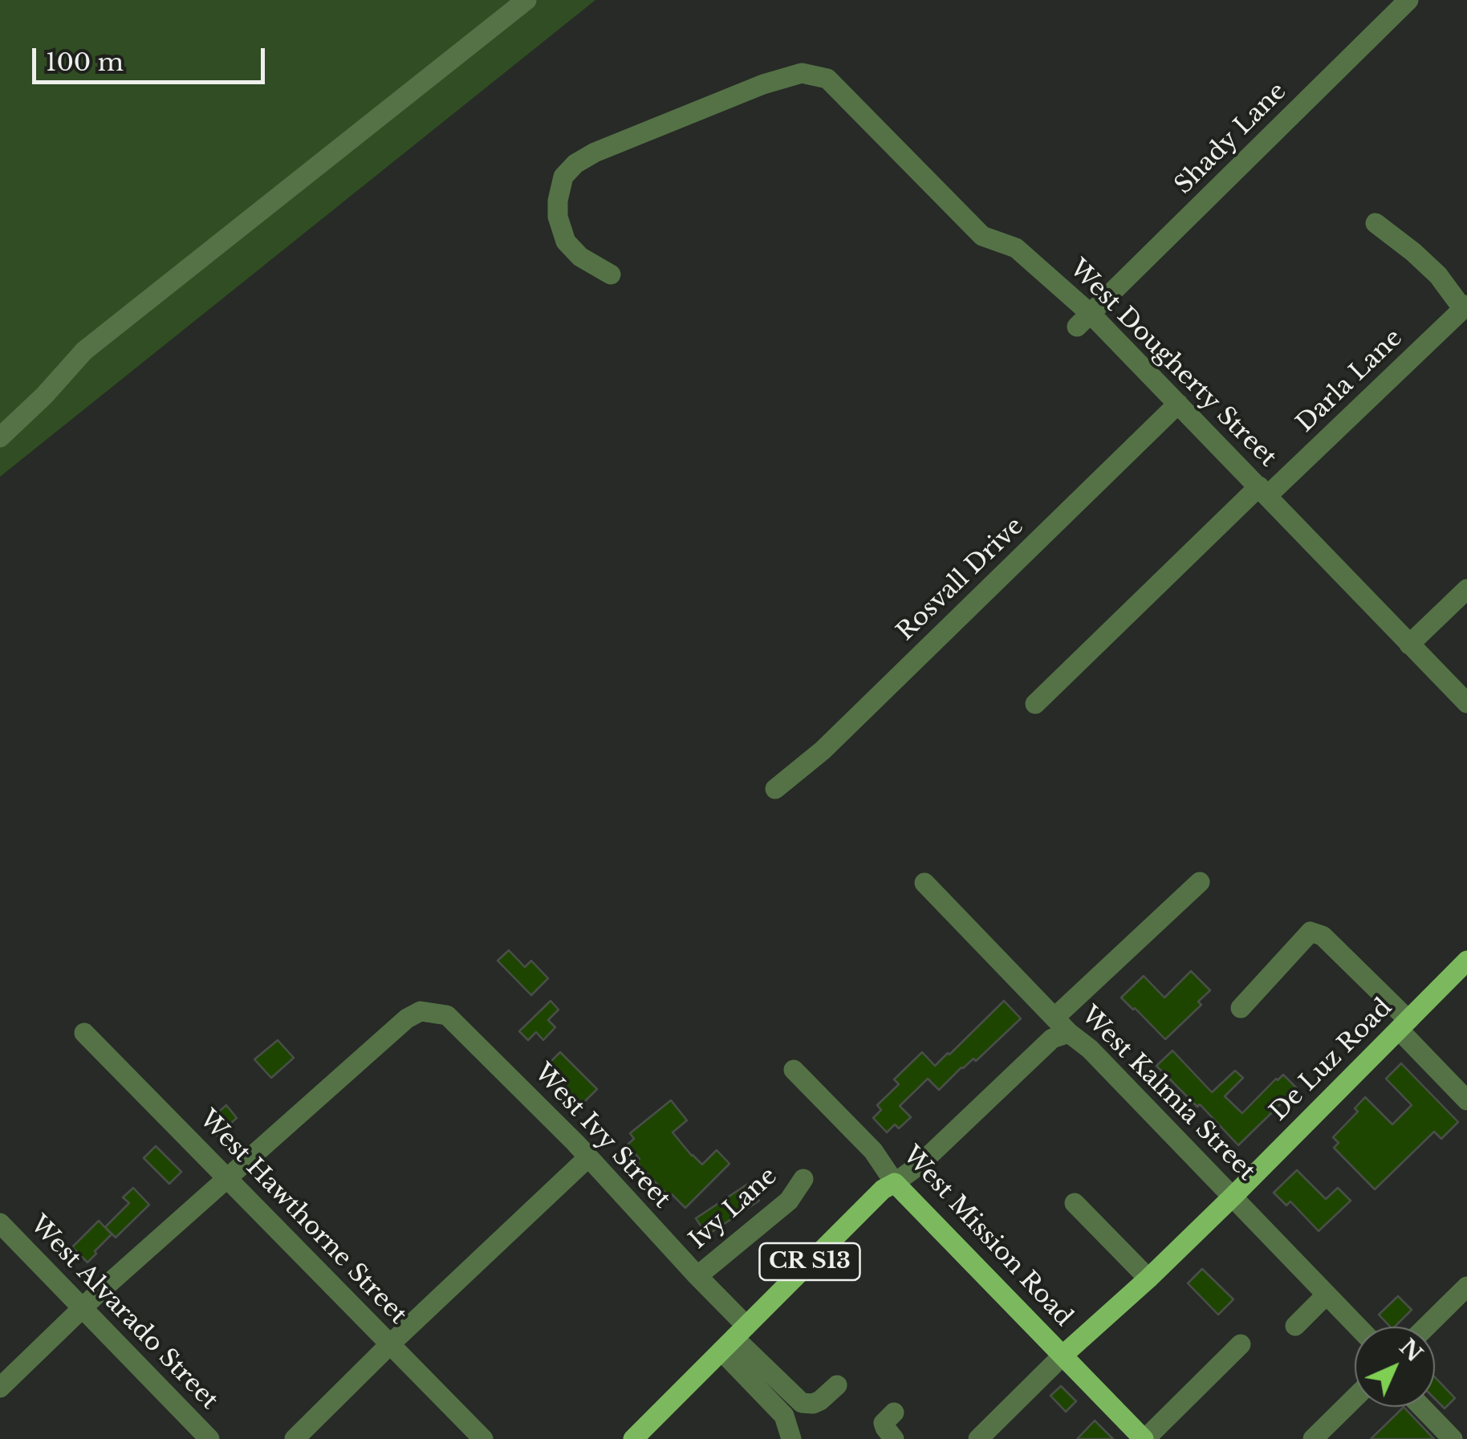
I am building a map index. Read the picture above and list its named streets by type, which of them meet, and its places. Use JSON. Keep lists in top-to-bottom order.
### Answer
{
  "streets": {
    "main road": ["De Luz Road", "West Mission Road", "CR S13"],
    "street": [
      "Shady Lane",
      "West Dougherty Street",
      "Darla Lane",
      "Rosvall Drive",
      "West Kalmia Street",
      "West Ivy Street",
      "Ivy Lane",
      "West Hawthorne Street",
      "West Alvarado Street"
    ]
  },
  "crossings": [
    ["Shady Lane", "West Dougherty Street"],
    ["West Dougherty Street", "Darla Lane"],
    ["West Dougherty Street", "Rosvall Drive"],
    ["De Luz Road", "West Kalmia Street"],
    ["De Luz Road", "West Mission Road"],
    ["West Ivy Street", "Ivy Lane"],
    ["West Ivy Street", "West Hawthorne Street"],
    ["West Ivy Street", "CR S13"],
    ["West Mission Road", "CR S13"]
  ],
  "scale_bar": "100 m",
  "north": "top right"
}
